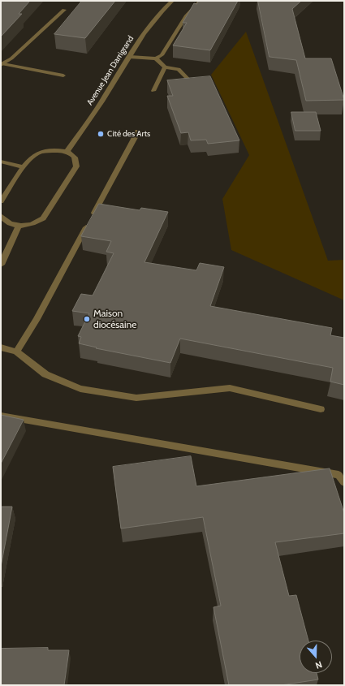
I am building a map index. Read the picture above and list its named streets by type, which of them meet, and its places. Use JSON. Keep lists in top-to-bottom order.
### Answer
{
  "streets": {
    "street": ["Avenue Jean Darrigrand"]
  },
  "places": ["Cité des Arts", "Maison diocésaine"],
  "north": "bottom"
}
